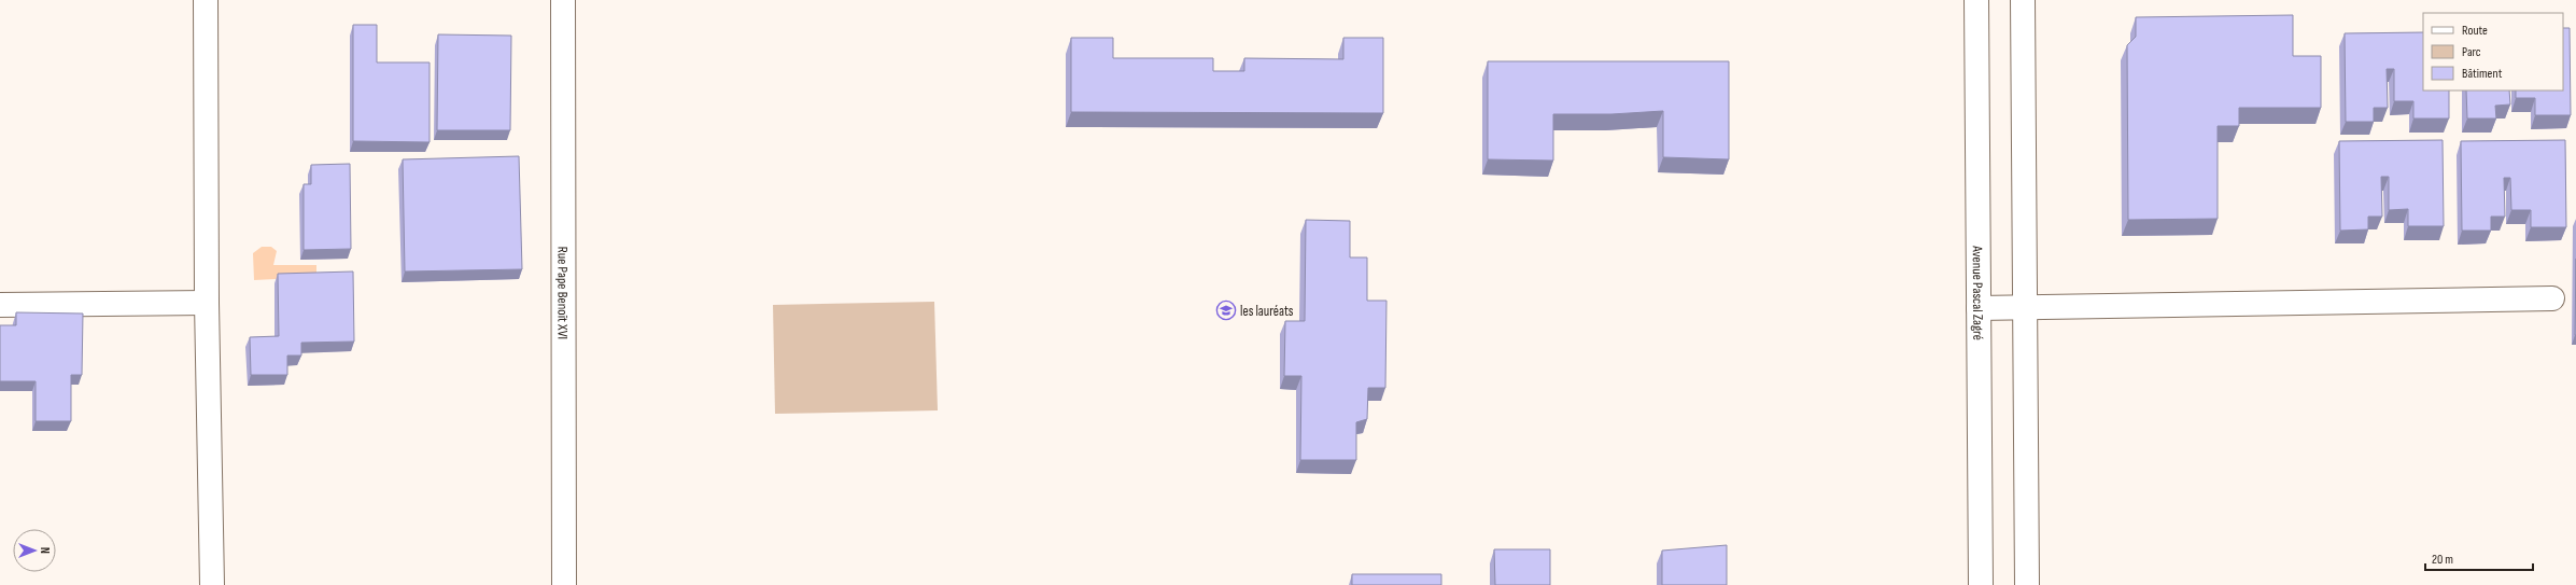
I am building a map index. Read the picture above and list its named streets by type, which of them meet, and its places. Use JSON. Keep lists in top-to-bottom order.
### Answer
{
  "streets": {
    "street": ["Avenue Pascal Zagré", "Rue Pape Benoît XVI"]
  },
  "places": {
    "school or university": ["les lauréats"]
  },
  "legend": ["Route", "Parc", "Bâtiment"],
  "scale_bar": "20 m",
  "north": "right"
}
